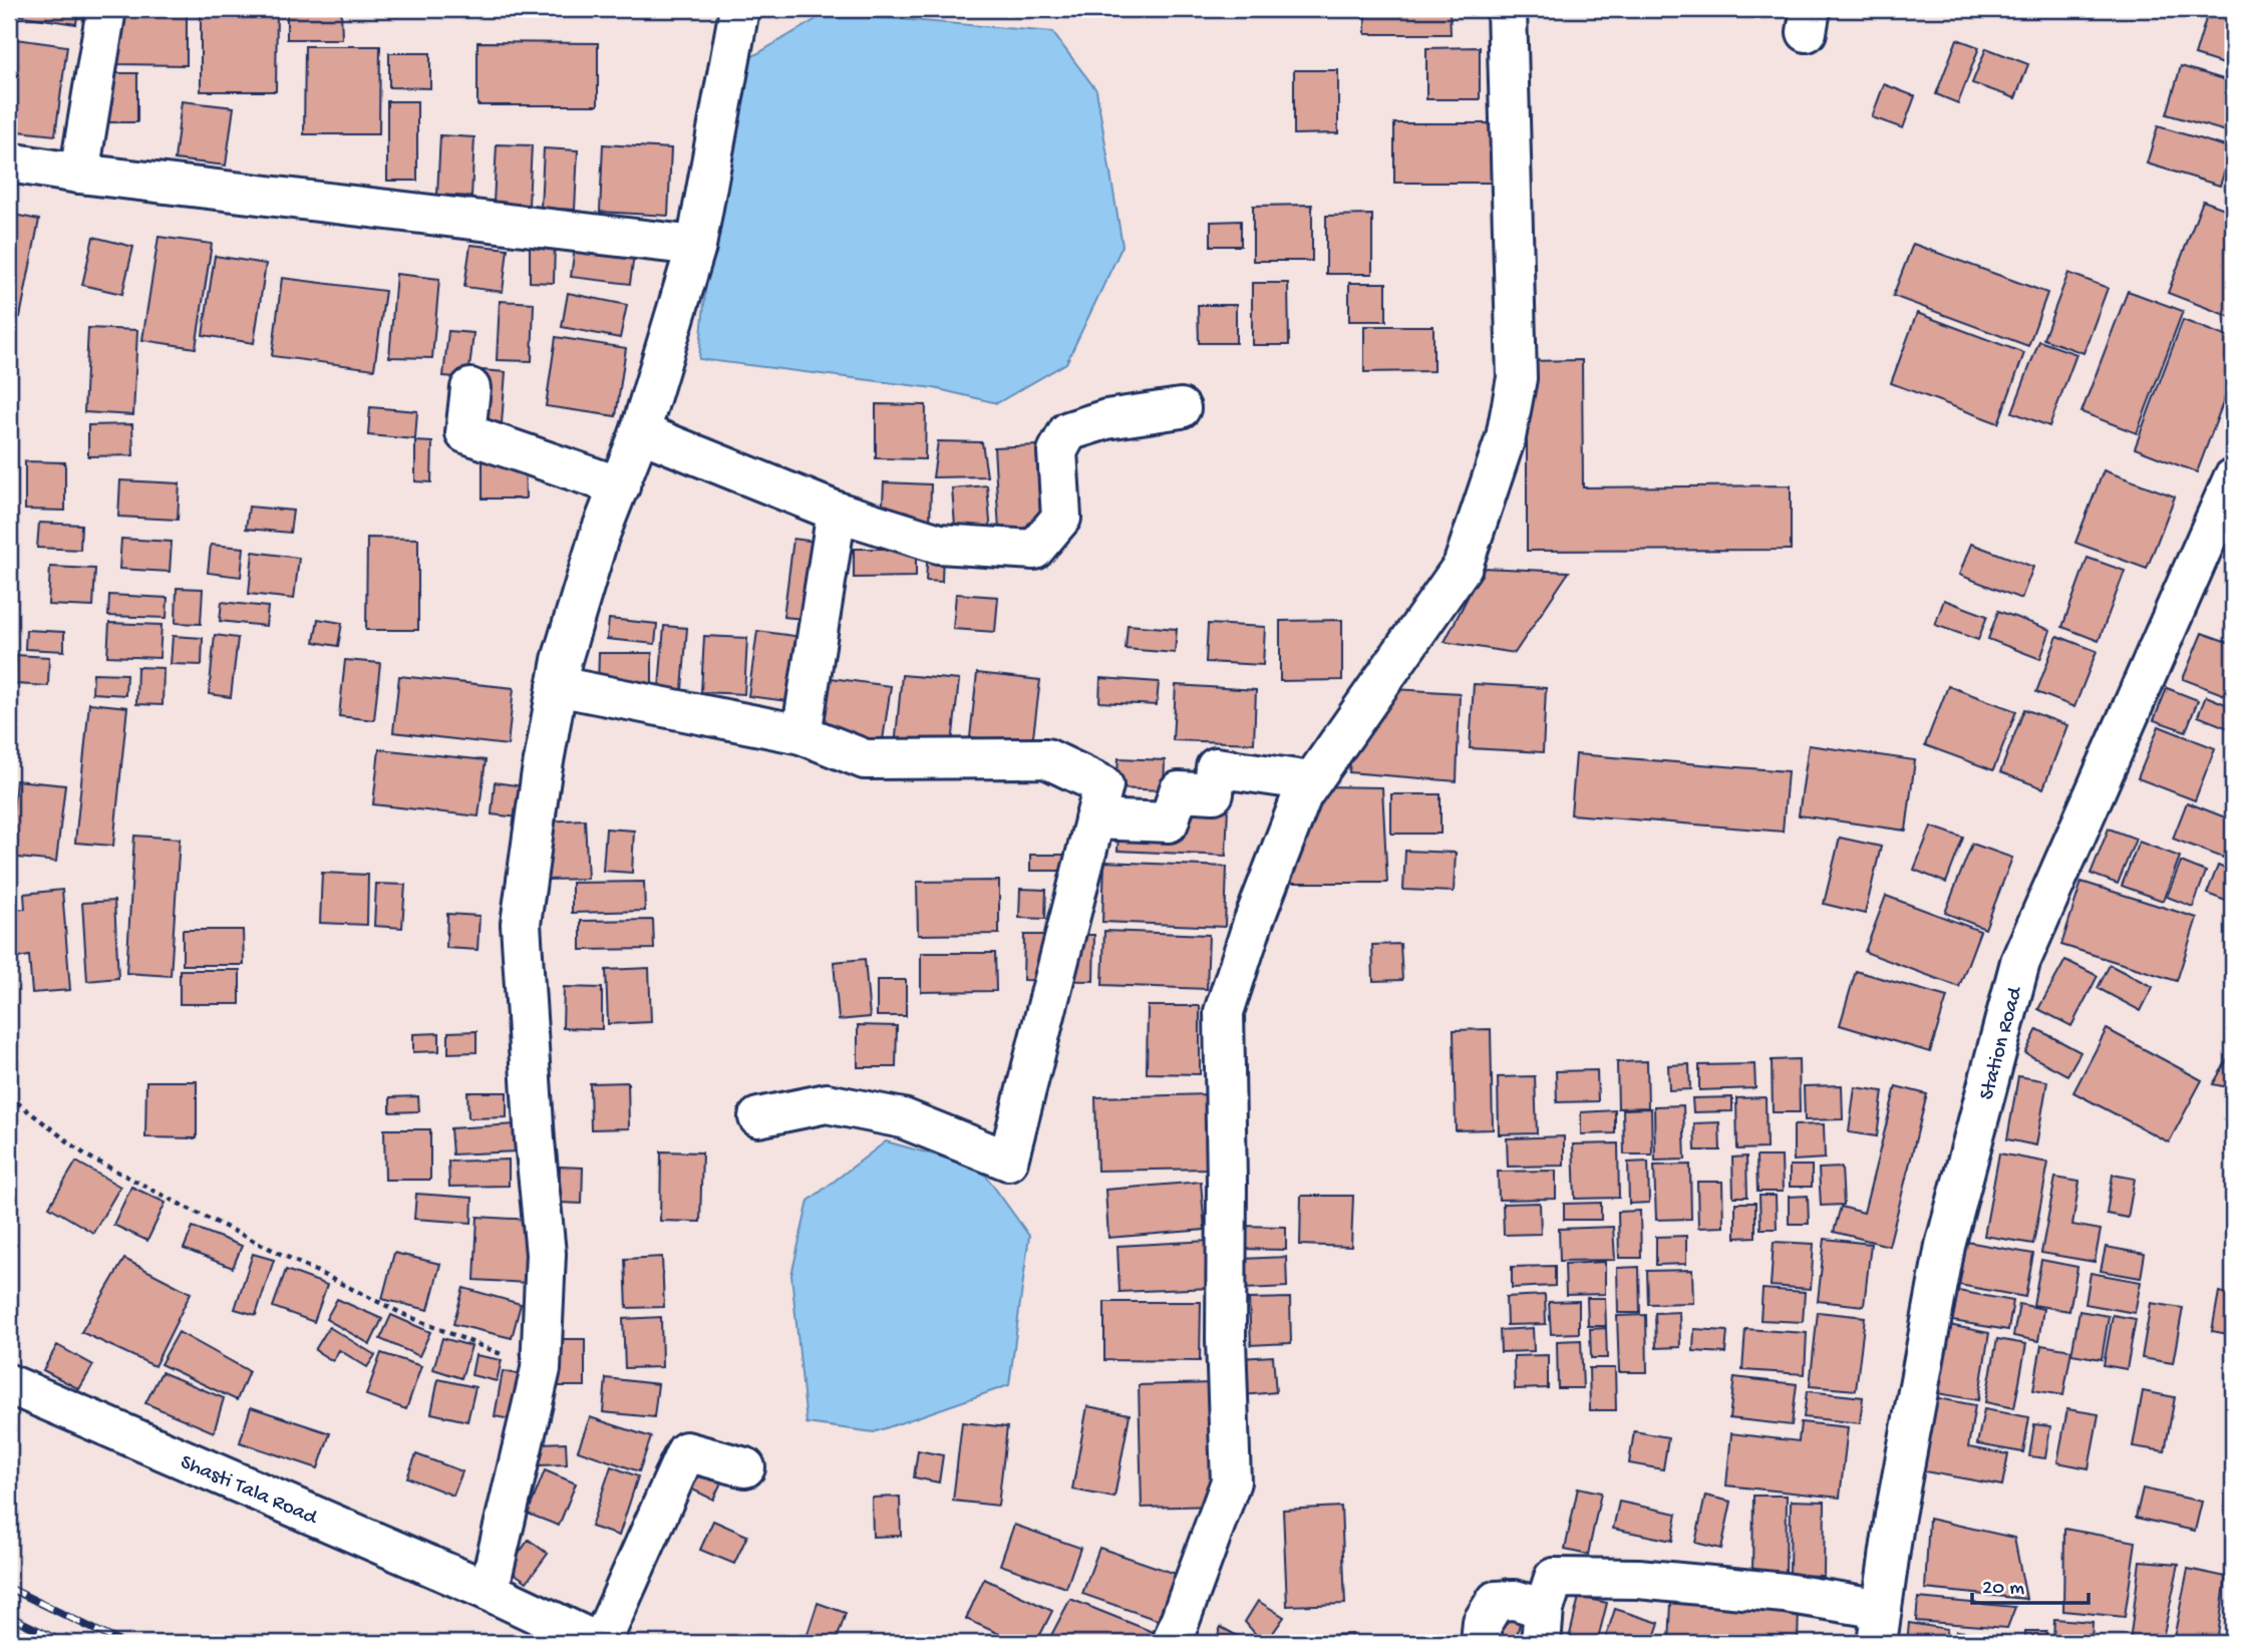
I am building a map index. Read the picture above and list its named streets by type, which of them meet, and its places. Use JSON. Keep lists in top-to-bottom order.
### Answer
{
  "streets": {
    "street": ["Station Road", "Shasti Tala Road"]
  },
  "scale_bar": "20 m"
}
